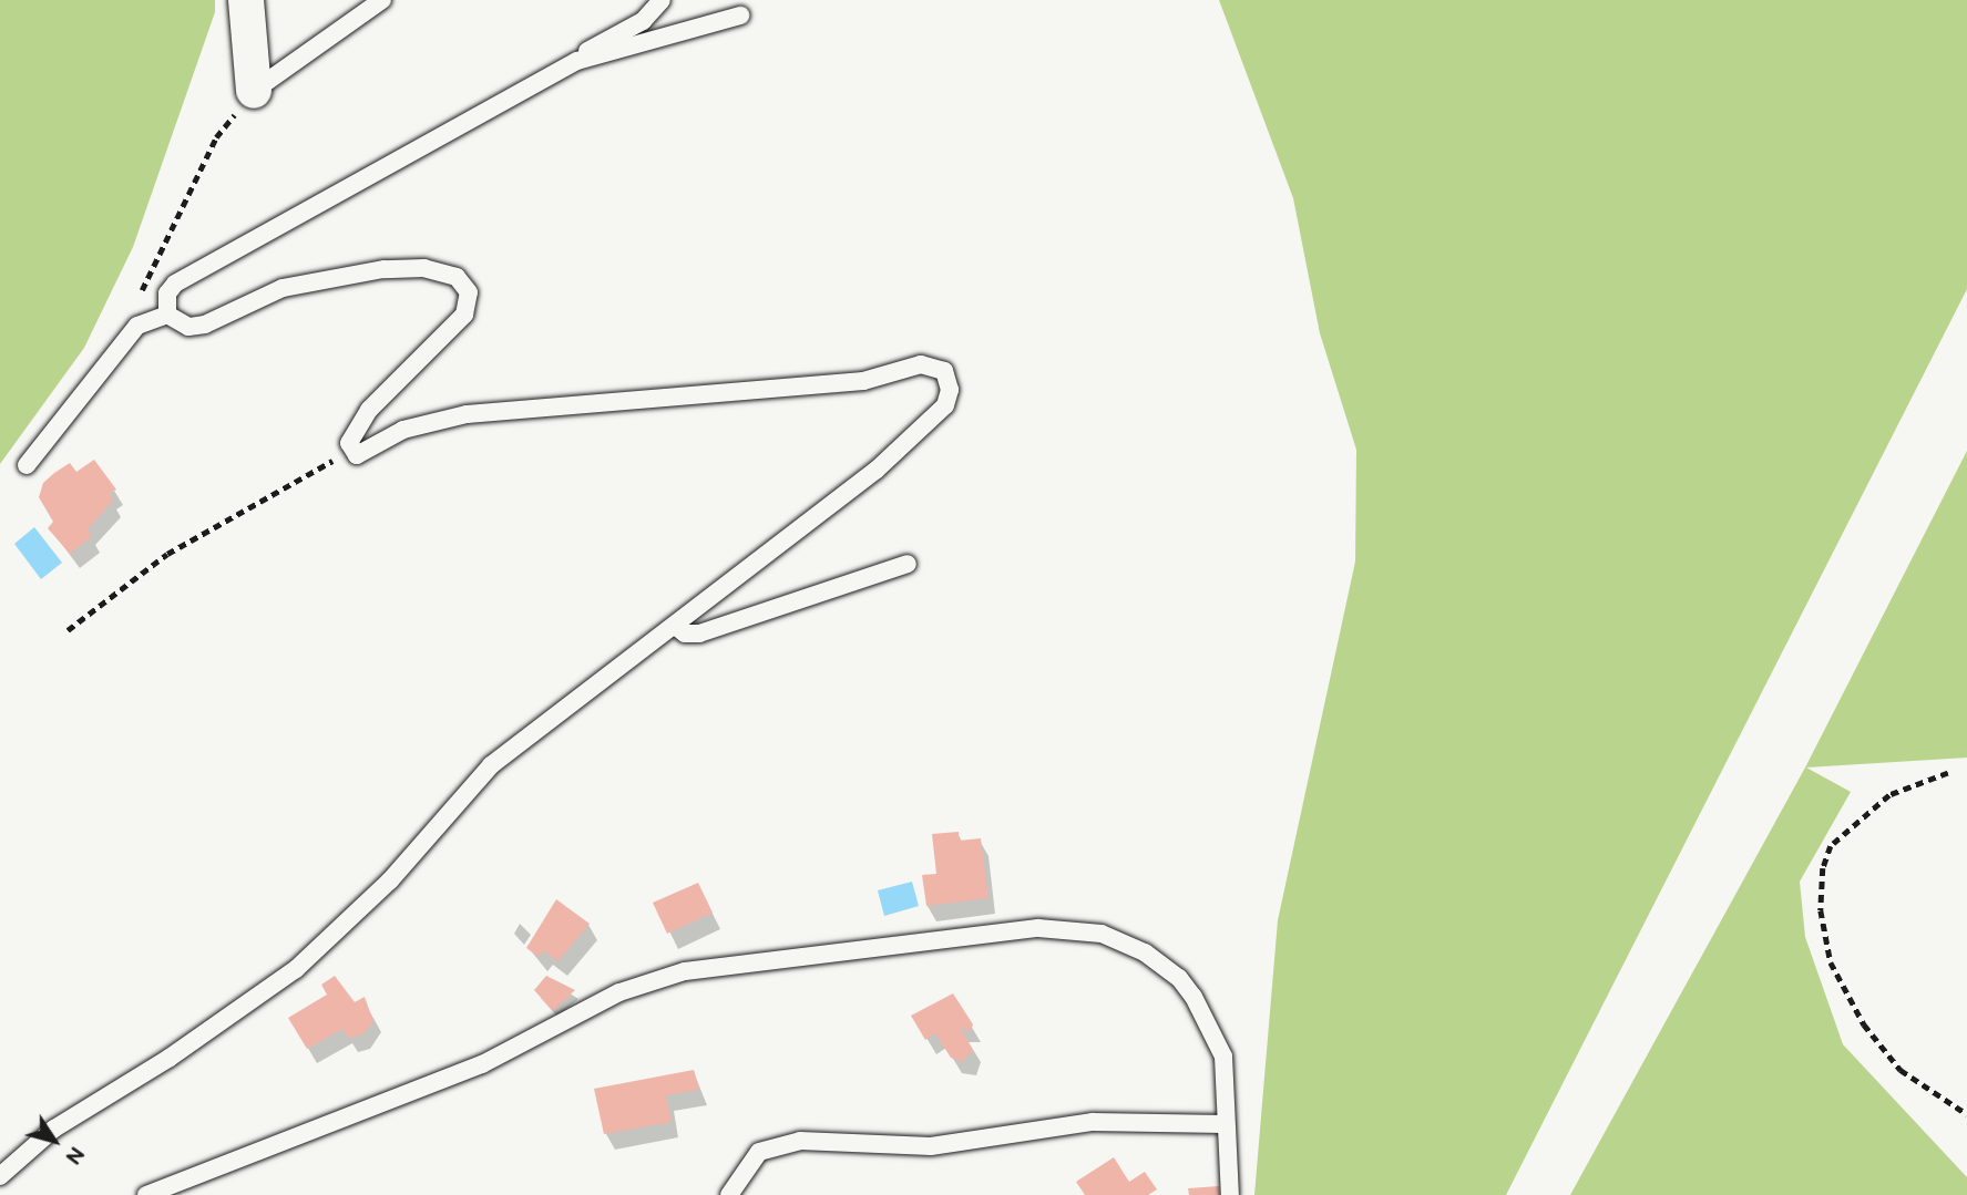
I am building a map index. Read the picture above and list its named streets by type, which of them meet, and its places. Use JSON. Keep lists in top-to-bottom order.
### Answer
{
  "north": "bottom right"
}
